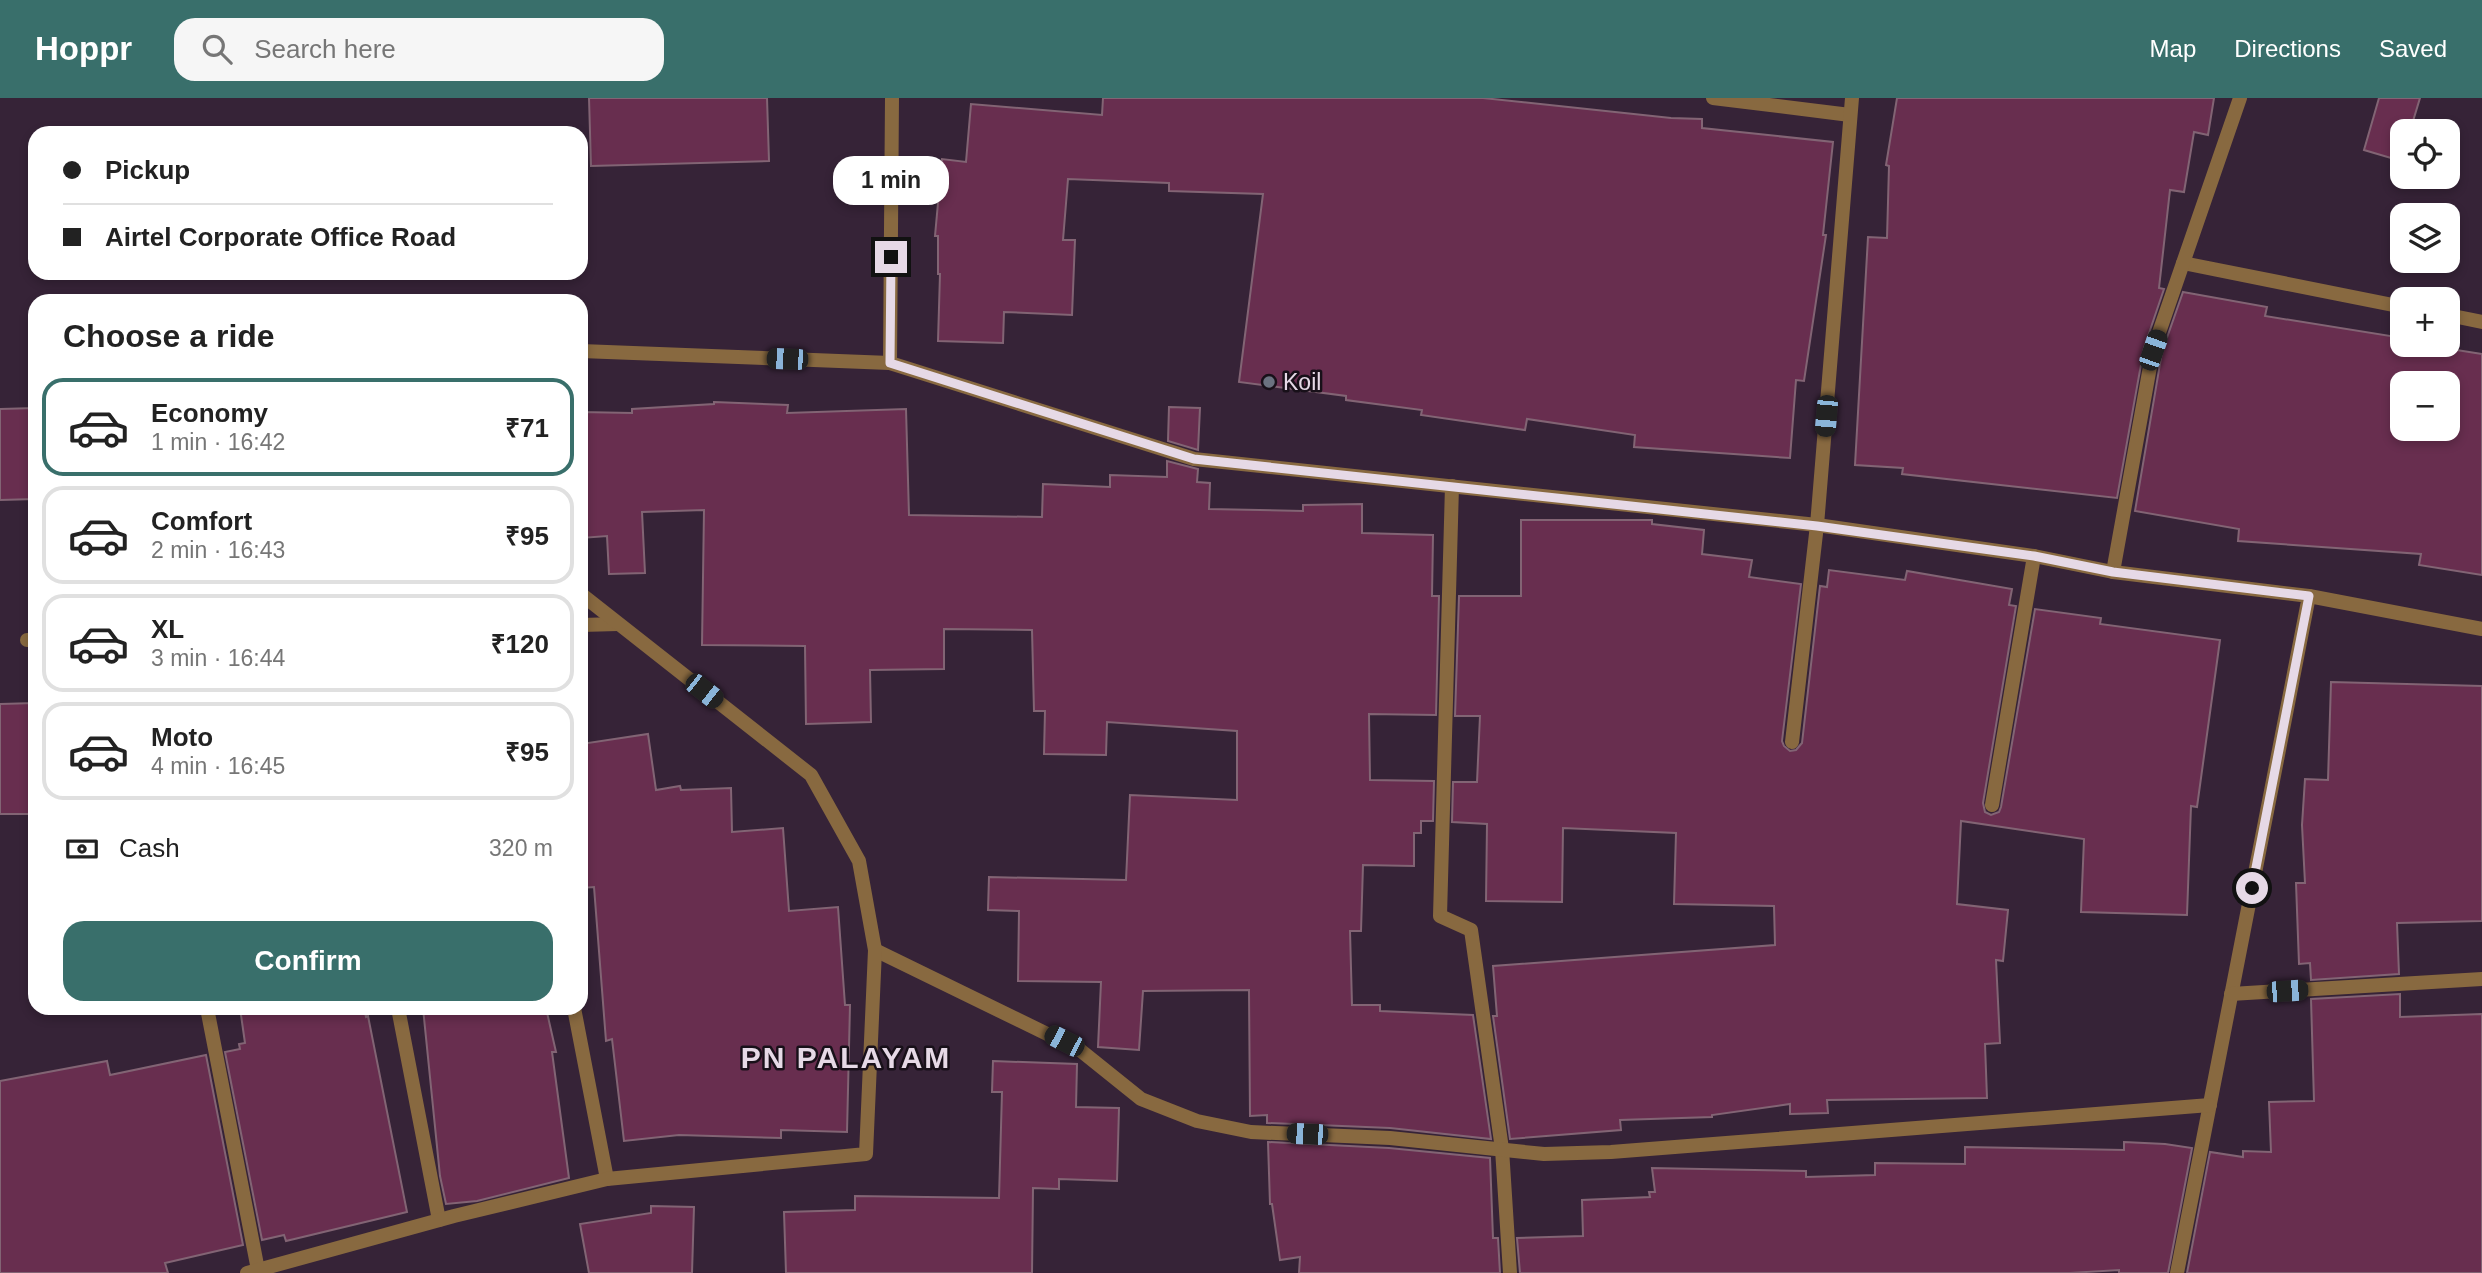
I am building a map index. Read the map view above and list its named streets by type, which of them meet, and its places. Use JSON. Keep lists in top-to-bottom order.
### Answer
{
  "districts": ["PN PALAYAM"],
  "places": ["Koil"],
  "page": {
    "header": "Hoppr",
    "search": "Search here",
    "nav": ["Map", "Directions", "Saved"],
    "map_buttons": ["+", "−"],
    "banner": ["Pickup", "Airtel Corporate Office Road"],
    "bubble": "1 min",
    "heading": "Choose a ride",
    "list": [
      {
        "name": "Economy",
        "note": "1 min · 16:42",
        "value": "₹71"
      },
      {
        "name": "Comfort",
        "note": "2 min · 16:43",
        "value": "₹95"
      },
      {
        "name": "XL",
        "note": "3 min · 16:44",
        "value": "₹120"
      },
      {
        "name": "Moto",
        "note": "4 min · 16:45",
        "value": "₹95"
      }
    ],
    "pay": ["Cash", "320 m"],
    "buttons": "Confirm"
  }
}
